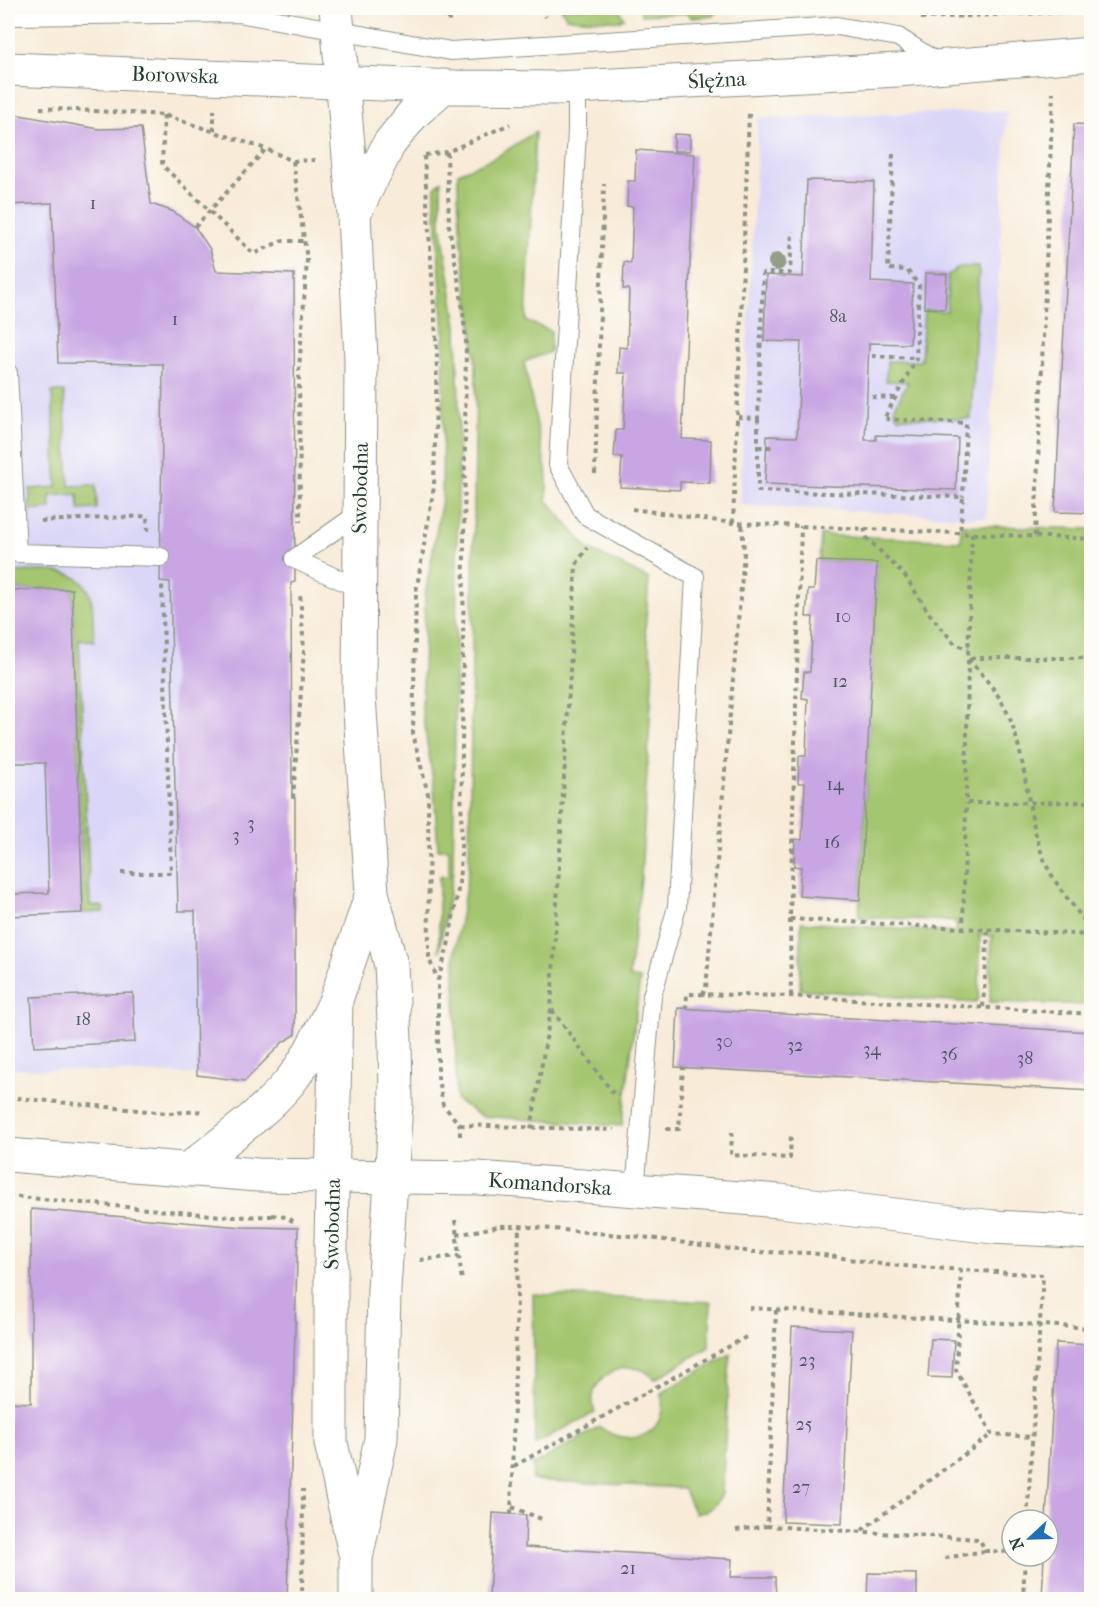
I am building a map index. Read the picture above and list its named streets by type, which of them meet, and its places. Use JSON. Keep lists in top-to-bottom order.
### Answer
{
  "streets": {
    "street": [
      "Borowska",
      "Ślężna",
      "Swobodna",
      "Komandorska"
    ]
  },
  "crossings": [
    ["Borowska", "Ślężna"],
    ["Borowska", "Swobodna"],
    ["Ślężna", "Swobodna"],
    ["Swobodna", "Komandorska"]
  ],
  "house_numbers": [
    "1",
    "8a",
    "1",
    "10",
    "12",
    "14",
    "3",
    "3",
    "16",
    "18",
    "30",
    "32",
    "34",
    "36",
    "38",
    "23",
    "25",
    "27",
    "21"
  ],
  "north": "left"
}
